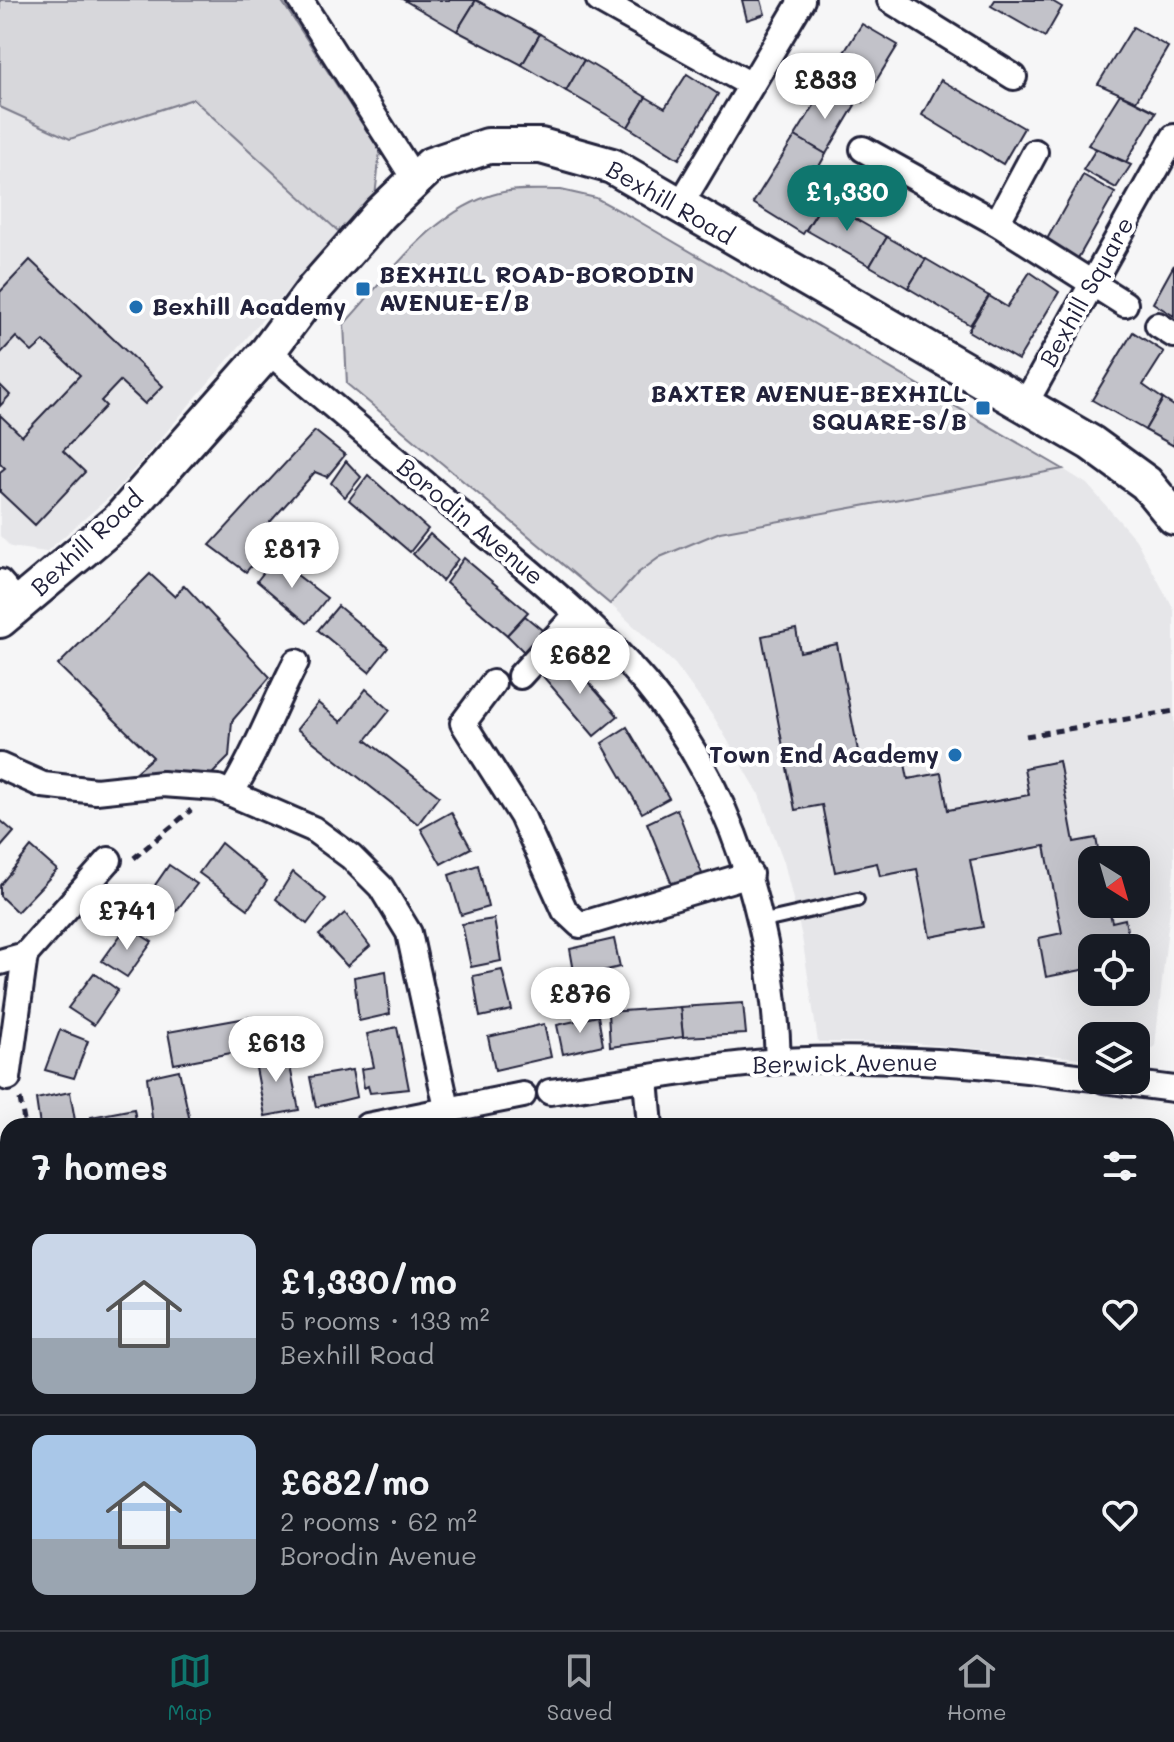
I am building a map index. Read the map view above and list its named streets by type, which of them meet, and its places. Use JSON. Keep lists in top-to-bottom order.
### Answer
{
  "streets": {
    "street": [
      "Bexhill Road",
      "Bexhill Square",
      "Borodin Avenue",
      "Berwick Avenue"
    ]
  },
  "crossings": [
    ["Bexhill Road", "Bexhill Square"],
    ["Bexhill Road", "Borodin Avenue"],
    ["Borodin Avenue", "Berwick Avenue"]
  ],
  "places": {
    "transit": ["BEXHILL ROAD-BORODIN AVENUE-E/B", "BAXTER AVENUE-BEXHILL SQUARE-S/B"],
    "other": ["Bexhill Academy", "Town End Academy"]
  },
  "north": "bottom right",
  "page": {
    "price": [
      "£833",
      "£1,330",
      "£817",
      "£682",
      "£741",
      "£876",
      "£613"
    ],
    "heading": "7 homes",
    "list": [
      {
        "name": "£1,330/mo",
        "note": "5 rooms · 133 m² · Bexhill Road"
      },
      {
        "name": "£682/mo",
        "note": "2 rooms · 62 m² · Borodin Avenue"
      }
    ],
    "tabs": ["Map", "Saved", "Home"]
  }
}
